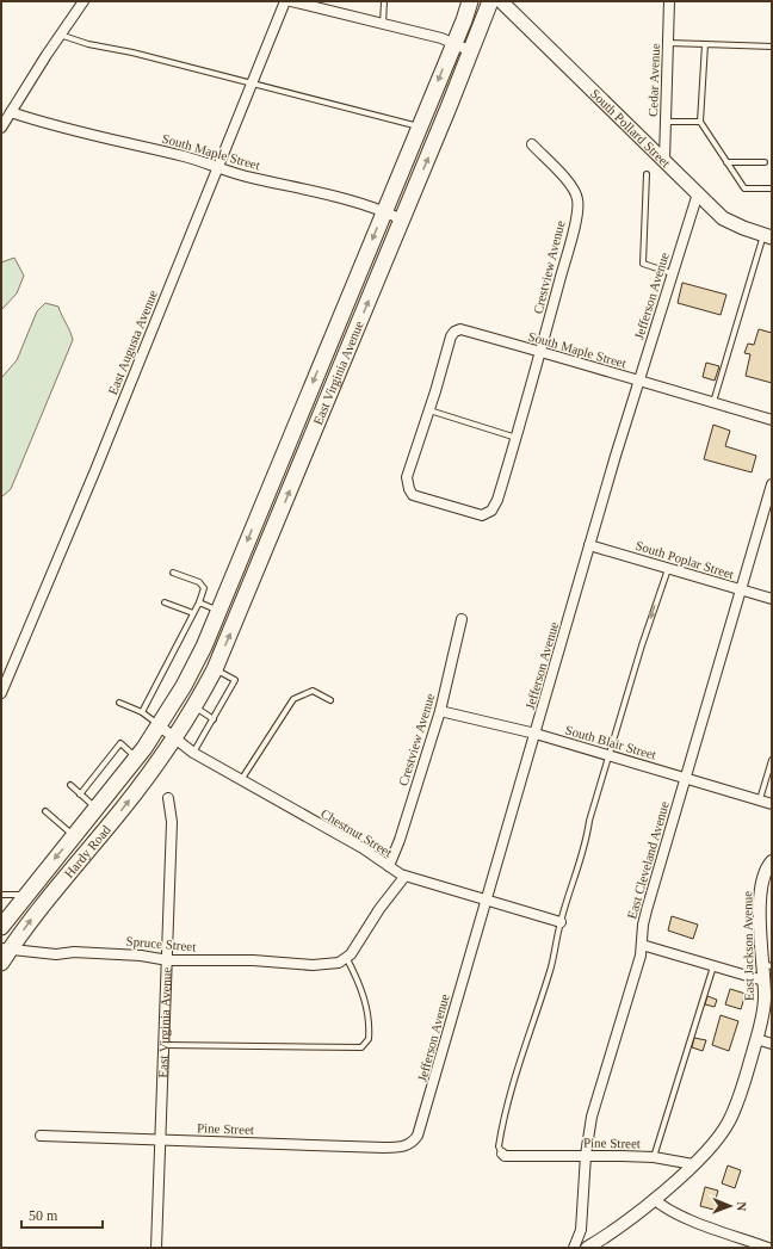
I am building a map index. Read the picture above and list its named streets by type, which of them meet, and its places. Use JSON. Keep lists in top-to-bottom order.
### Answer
{
  "streets": {
    "main road": ["South Pollard Street", "East Virginia Avenue", "Hardy Road"],
    "street": [
      "Cedar Avenue",
      "South Maple Street",
      "Crestview Avenue",
      "Jefferson Avenue",
      "East Augusta Avenue",
      "South Poplar Street",
      "South Blair Street",
      "Chestnut Street",
      "East Cleveland Avenue",
      "Spruce Street",
      "East Jackson Avenue",
      "Pine Street"
    ]
  },
  "crossings": [
    ["Cedar Avenue", "South Pollard Street"],
    ["South Pollard Street", "Jefferson Avenue"],
    ["South Maple Street", "Crestview Avenue"],
    ["South Maple Street", "Jefferson Avenue"],
    ["South Maple Street", "East Augusta Avenue"],
    ["South Maple Street", "East Virginia Avenue"],
    ["Crestview Avenue", "South Blair Street"],
    ["Crestview Avenue", "Chestnut Street"],
    ["Jefferson Avenue", "South Poplar Street"],
    ["Jefferson Avenue", "South Blair Street"],
    ["Jefferson Avenue", "Chestnut Street"],
    ["Jefferson Avenue", "Pine Street"],
    ["East Virginia Avenue", "Chestnut Street"],
    ["East Virginia Avenue", "Hardy Road"],
    ["East Virginia Avenue", "Spruce Street"],
    ["East Virginia Avenue", "Pine Street"],
    ["South Poplar Street", "East Cleveland Avenue"],
    ["South Blair Street", "East Cleveland Avenue"],
    ["Chestnut Street", "Hardy Road"],
    ["Hardy Road", "Spruce Street"],
    ["East Cleveland Avenue", "Pine Street"],
    ["East Jackson Avenue", "Pine Street"]
  ],
  "scale_bar": "50 m",
  "north": "right"
}
